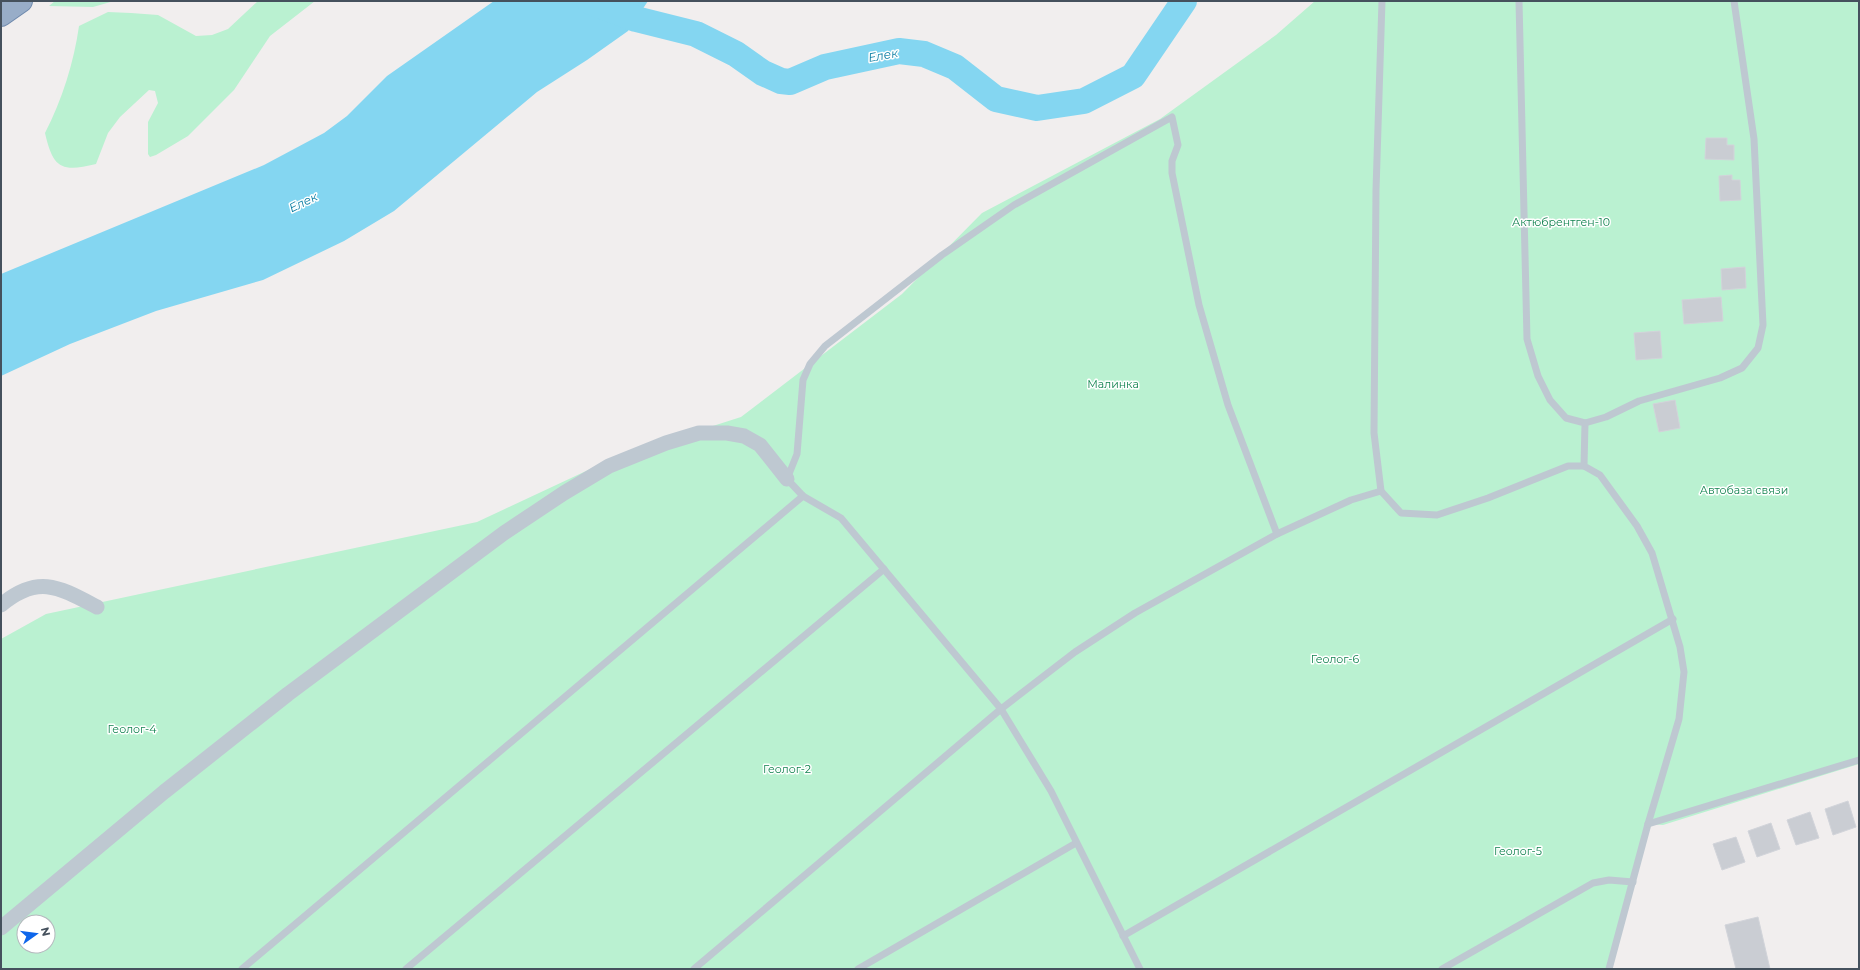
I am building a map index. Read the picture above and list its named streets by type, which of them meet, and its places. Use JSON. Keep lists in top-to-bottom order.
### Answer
{
  "water": ["Елек"],
  "parks": [
    "Актюбрентген-10",
    "Малинка",
    "Автобаза связи",
    "Геолог-6",
    "Геолог-4",
    "Геолог-2",
    "Геолог-5"
  ],
  "north": "right"
}
